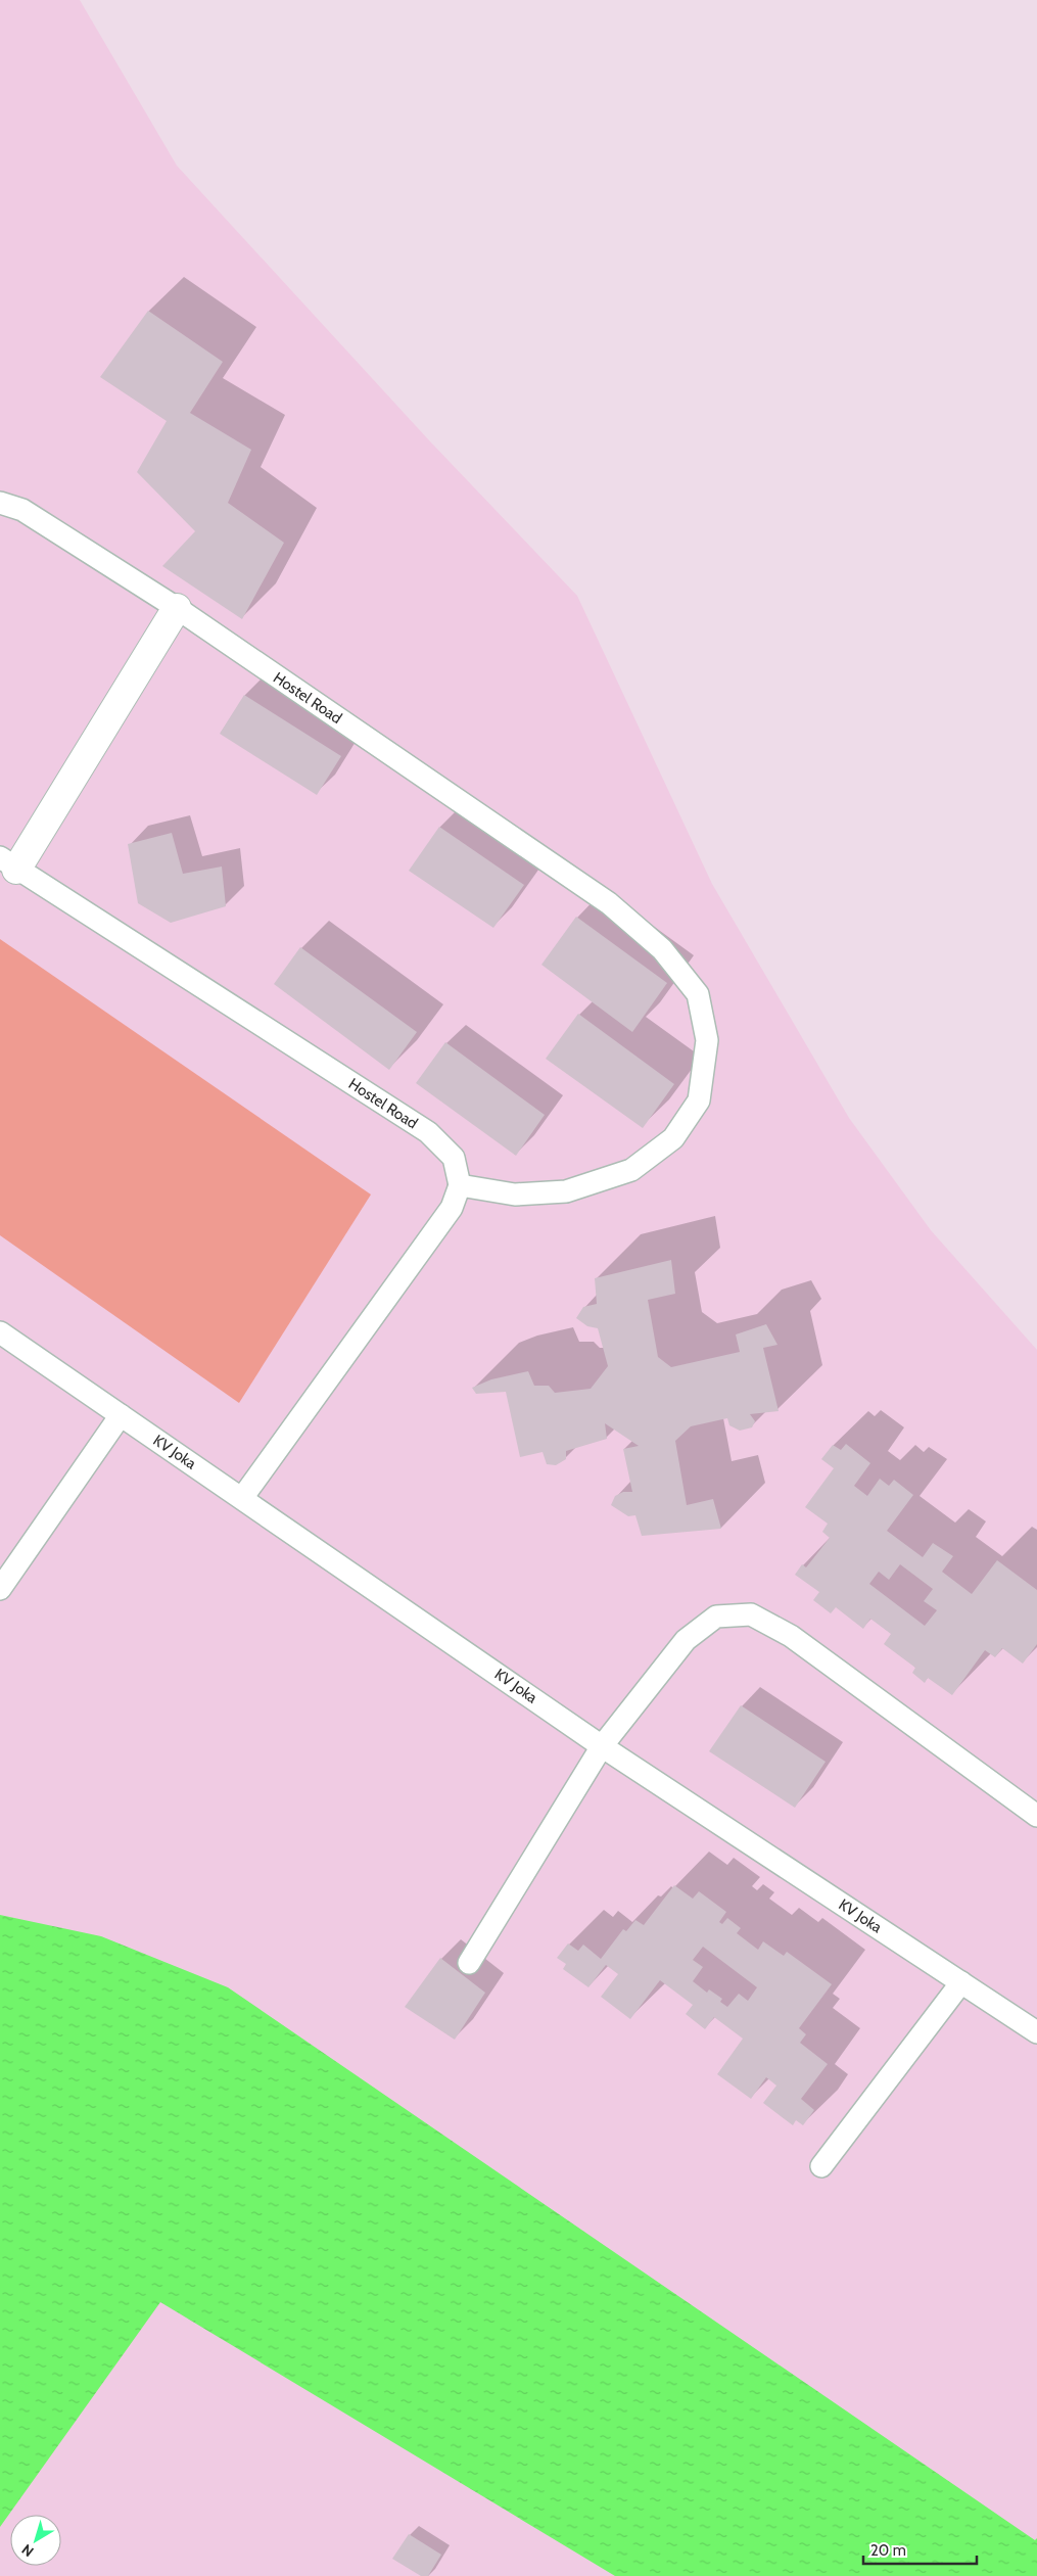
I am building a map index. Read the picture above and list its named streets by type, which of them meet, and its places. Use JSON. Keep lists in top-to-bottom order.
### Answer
{
  "streets": {
    "lane": ["Hostel Road", "KV Joka"]
  },
  "scale_bar": "20 m",
  "north": "bottom left"
}
